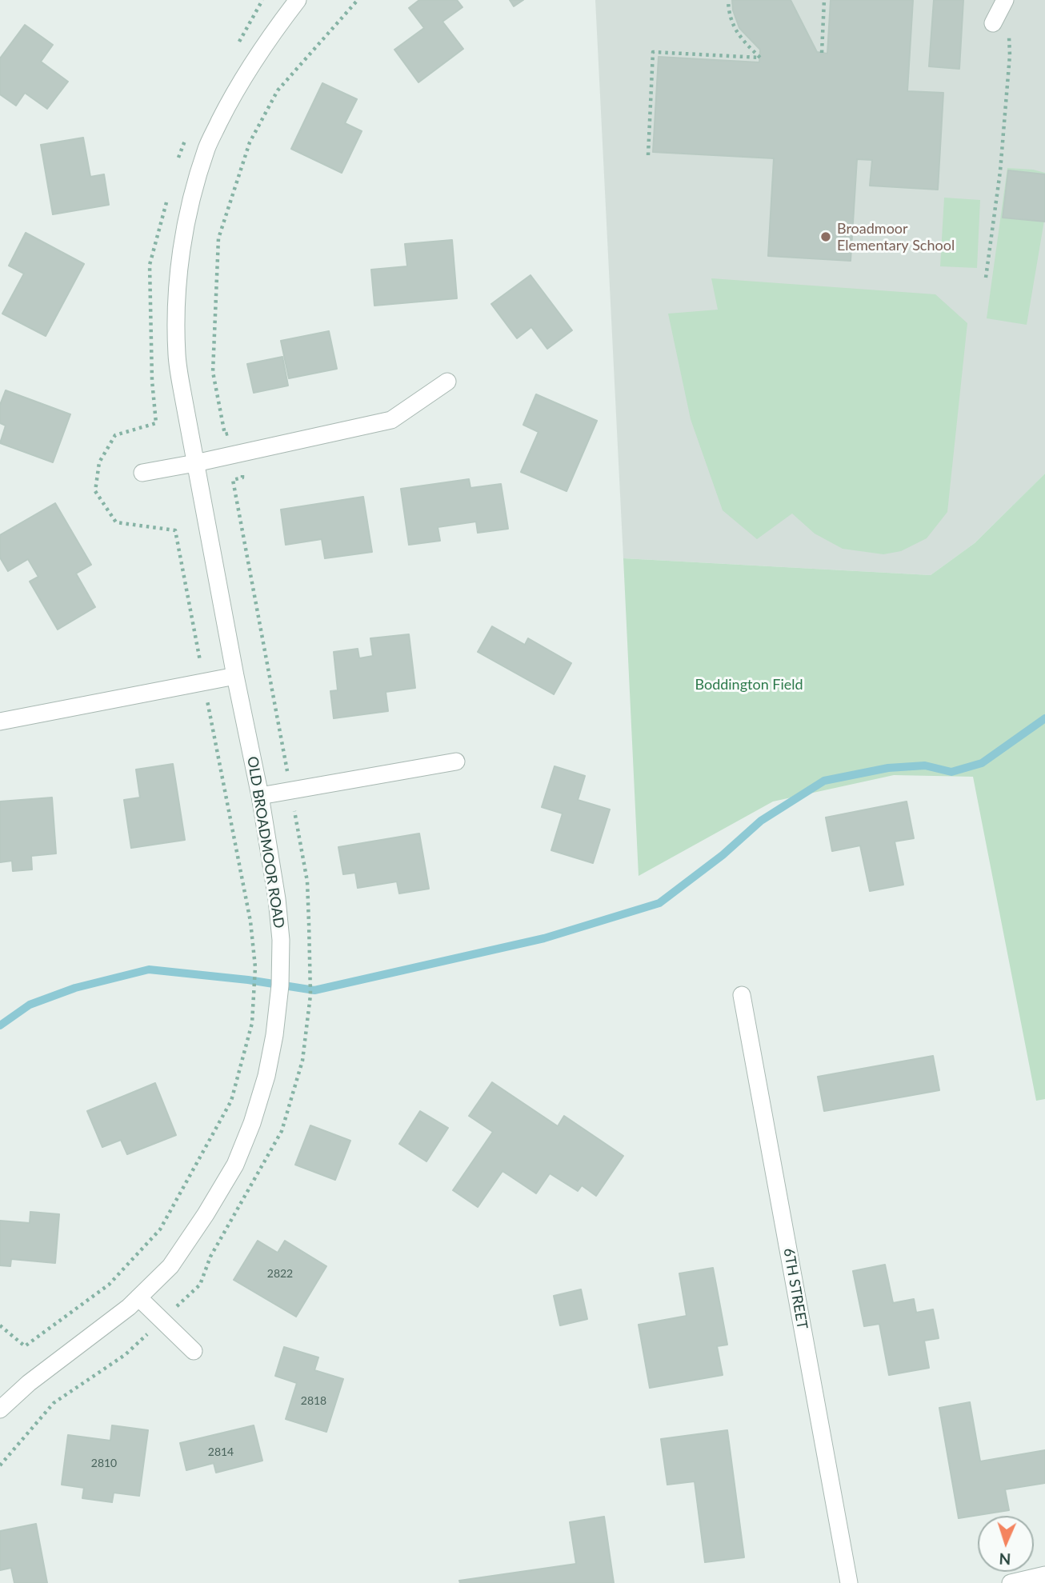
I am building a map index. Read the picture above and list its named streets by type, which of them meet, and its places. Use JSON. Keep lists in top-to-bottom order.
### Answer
{
  "streets": {
    "street": ["OLD BROADMOOR ROAD", "6TH STREET"]
  },
  "parks": ["Boddington Field"],
  "places": ["Broadmoor Elementary School"],
  "house_numbers": [
    "2822",
    "2818",
    "2814",
    "2810"
  ],
  "north": "bottom"
}
